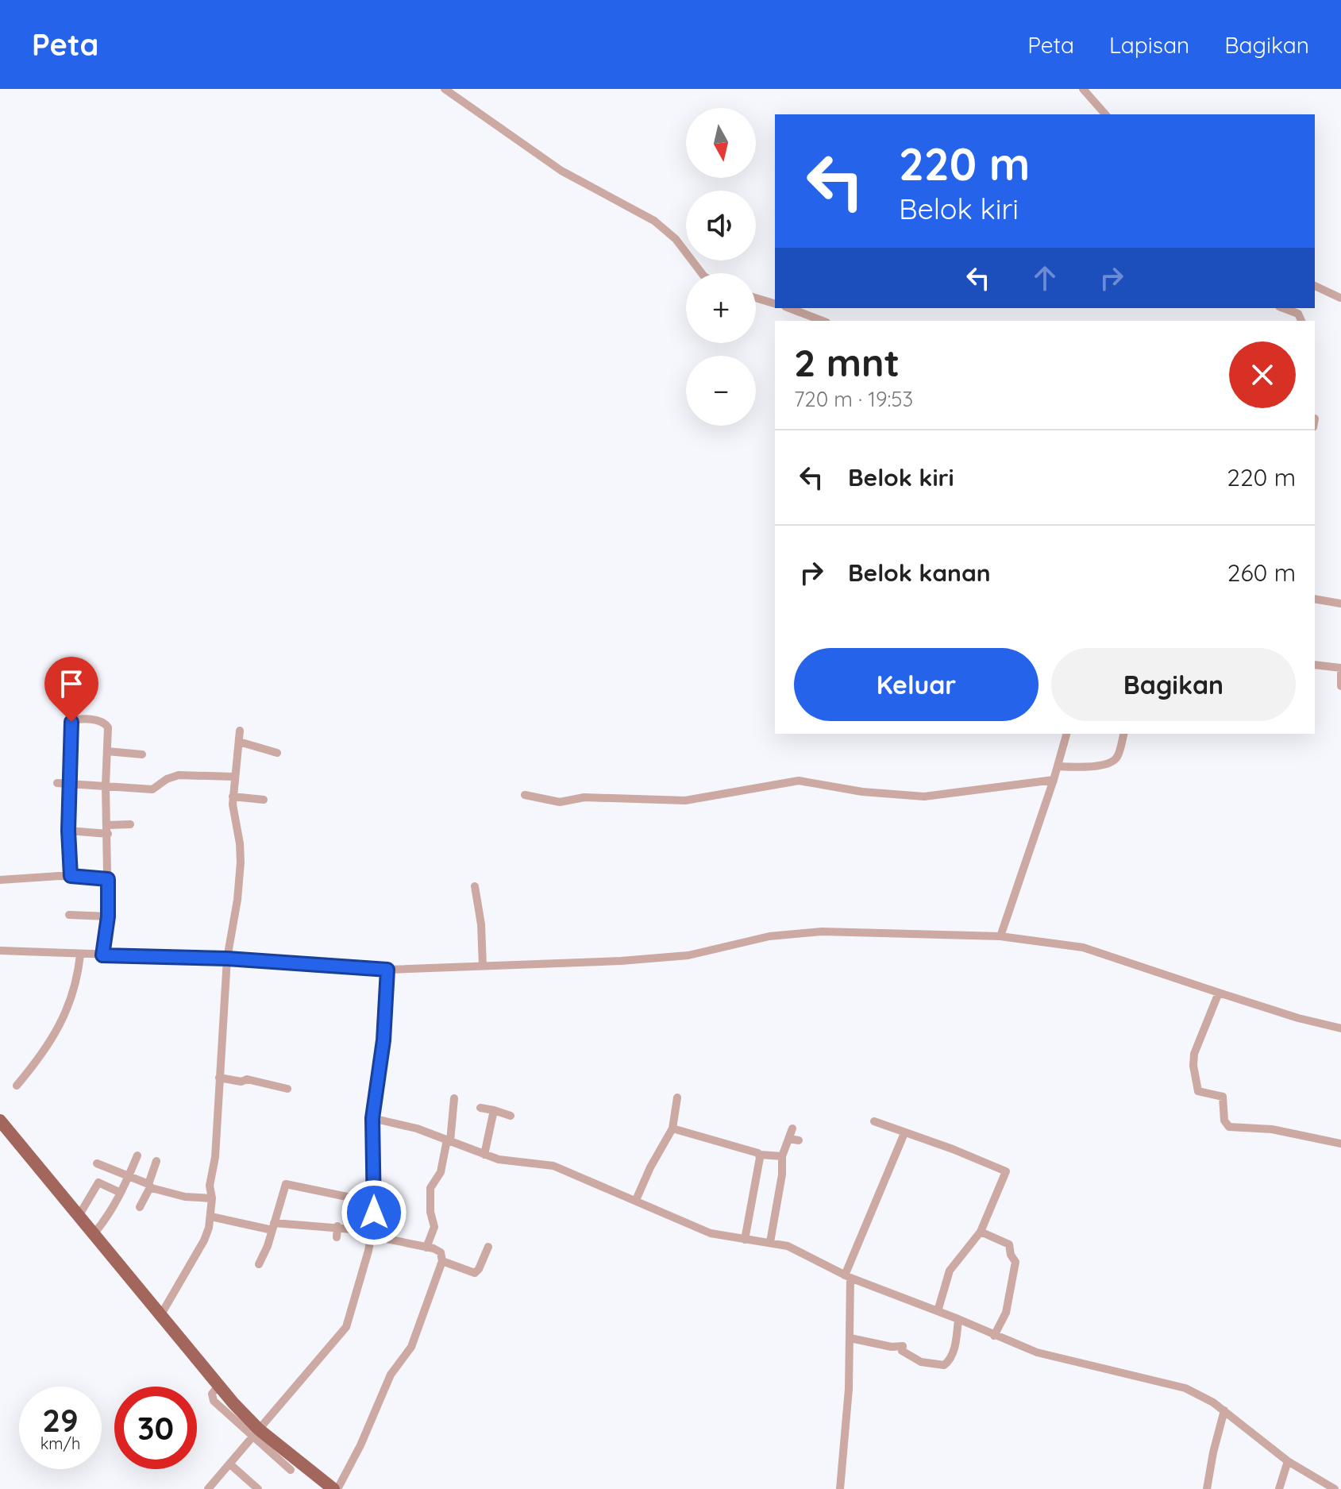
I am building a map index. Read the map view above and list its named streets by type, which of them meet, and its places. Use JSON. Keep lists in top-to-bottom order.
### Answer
{
  "north": "bottom",
  "page": {
    "header": "Peta",
    "nav": ["Peta", "Lapisan", "Bagikan"],
    "map_buttons": ["+", "−"],
    "turn": ["220 m", "Belok kiri"],
    "heading": ["2 mnt", "720 m · 19:53"],
    "list": [
      {
        "name": "Belok kiri",
        "value": "220 m"
      },
      {
        "name": "Belok kanan",
        "value": "260 m"
      }
    ],
    "buttons": ["Keluar", "Bagikan"],
    "speed": "29 km/h",
    "limit": "30"
  }
}
